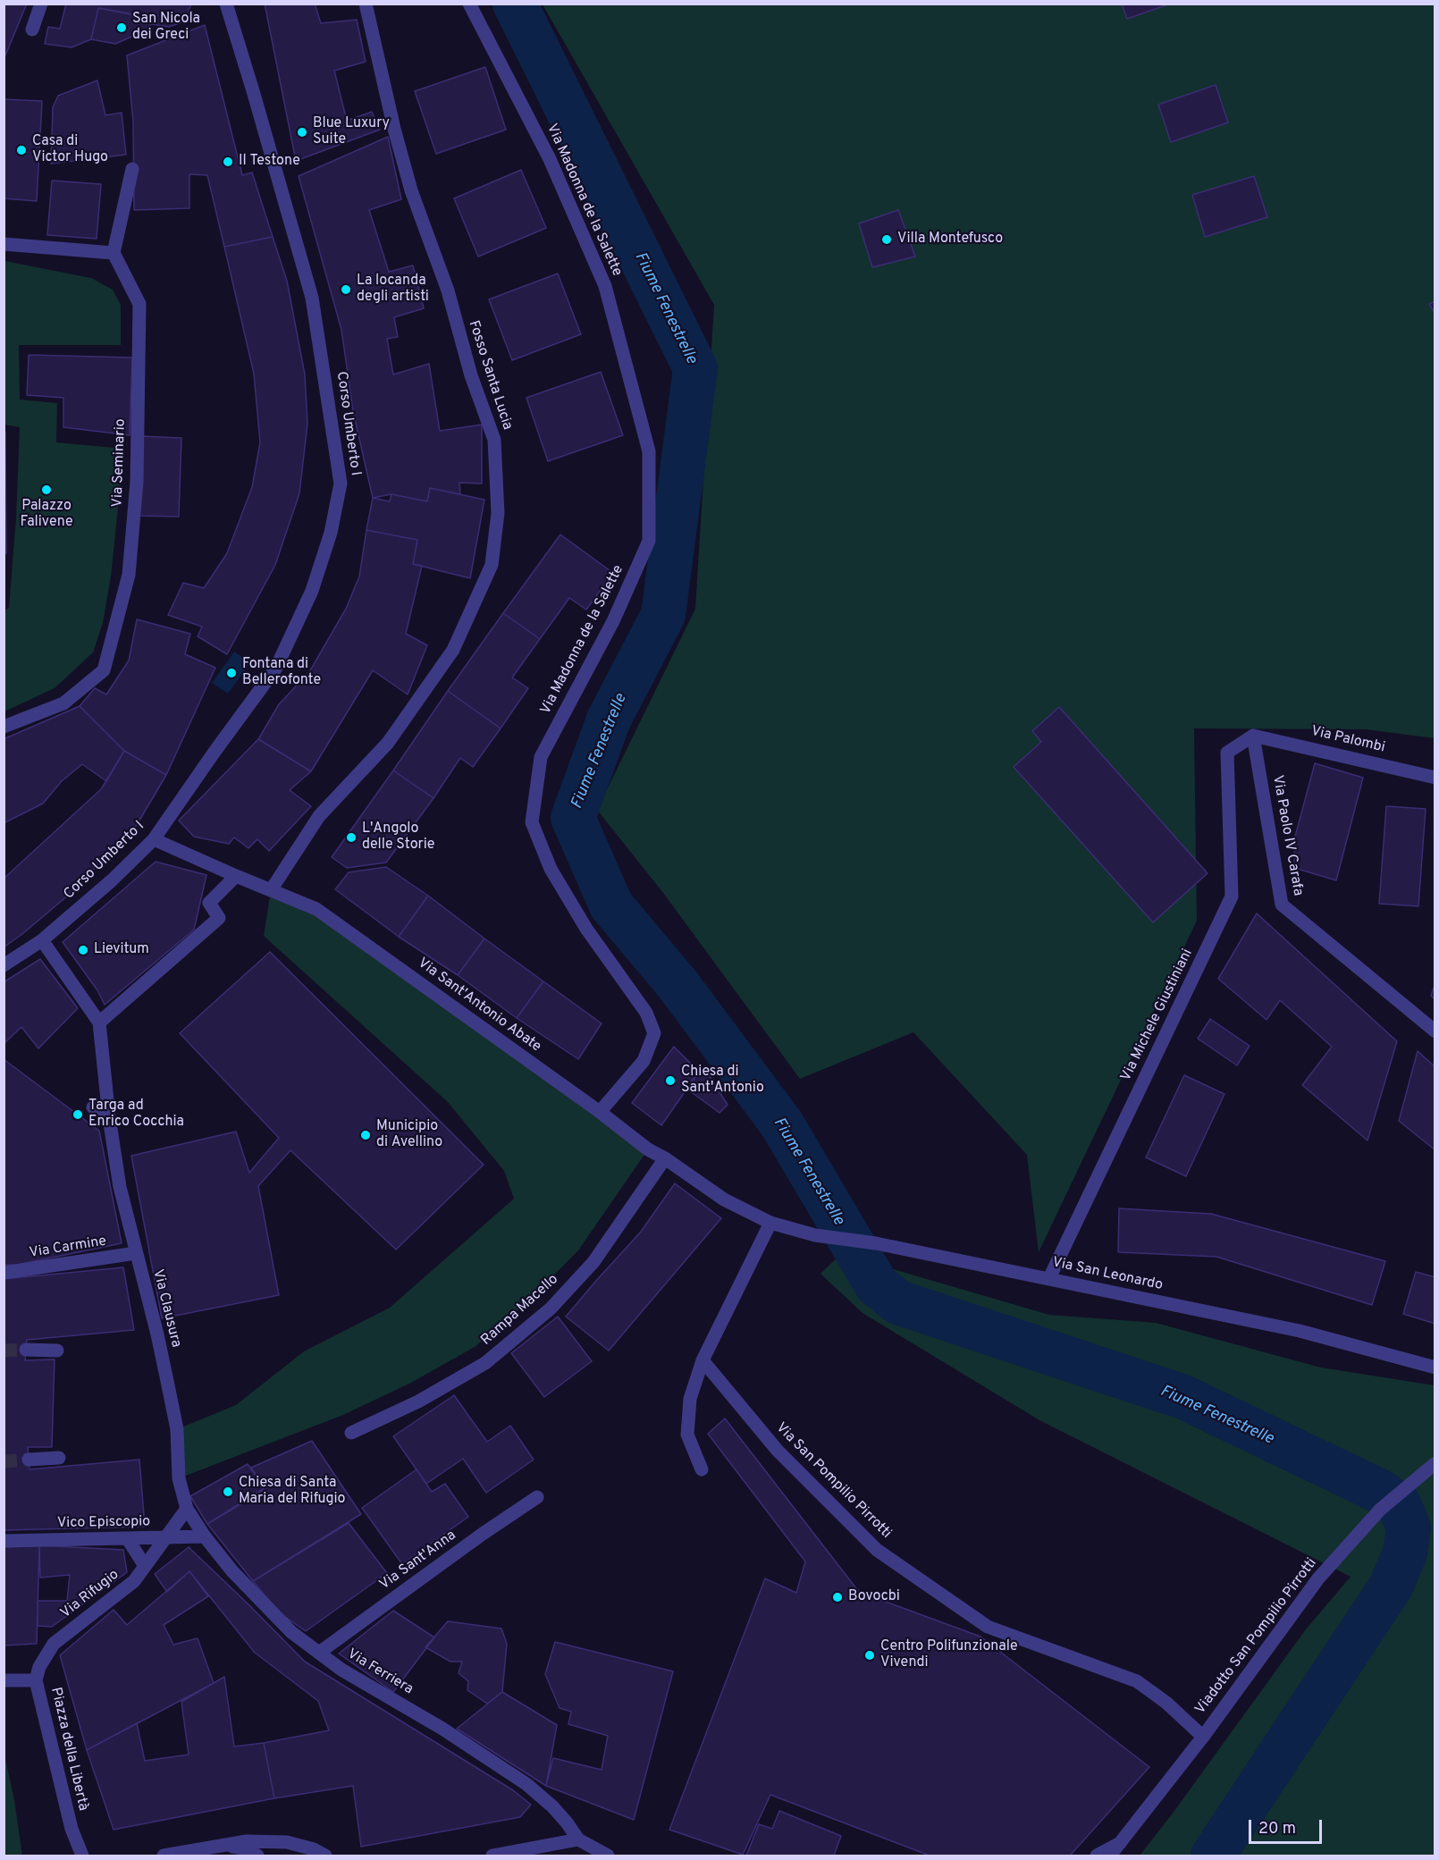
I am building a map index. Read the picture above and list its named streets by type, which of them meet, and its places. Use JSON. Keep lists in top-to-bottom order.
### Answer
{
  "streets": {
    "street": [
      "Via Madonna de la Salette",
      "Fosso Santa Lucia",
      "Corso Umberto I",
      "Via Seminario",
      "Via Palombi",
      "Via Paolo IV Carafa",
      "Via Sant'Antonio Abate",
      "Via Michele Giustiniani",
      "Via Carmine",
      "Via San Leonardo",
      "Via Clausura",
      "Rampa Macello",
      "Via San Pompilio Pirrotti",
      "Vico Episcopio",
      "Via Sant'Anna",
      "Via Rifugio",
      "Viadotto San Pompilio Pirrotti",
      "Via Ferriera",
      "Piazza della Libertà"
    ]
  },
  "crossings": [
    ["Via Madonna de la Salette", "Via Sant'Antonio Abate"],
    ["Fosso Santa Lucia", "Via Sant'Antonio Abate"],
    ["Corso Umberto I", "Via Sant'Antonio Abate"],
    ["Via Palombi", "Via Paolo IV Carafa"],
    ["Via Palombi", "Via Michele Giustiniani"],
    ["Via Paolo IV Carafa", "Via Michele Giustiniani"],
    ["Via Sant'Antonio Abate", "Via San Leonardo"],
    ["Via Sant'Antonio Abate", "Rampa Macello"],
    ["Via Michele Giustiniani", "Via San Leonardo"],
    ["Via Carmine", "Via Clausura"],
    ["Via Clausura", "Via Rifugio"],
    ["Via Clausura", "Via Ferriera"],
    ["Via San Pompilio Pirrotti", "Viadotto San Pompilio Pirrotti"],
    ["Vico Episcopio", "Via Rifugio"],
    ["Vico Episcopio", "Via Ferriera"],
    ["Via Sant'Anna", "Via Ferriera"],
    ["Via Rifugio", "Via Ferriera"],
    ["Via Rifugio", "Piazza della Libertà"]
  ],
  "water": ["Fiume Fenestrelle"],
  "places": [
    "San Nicola dei Greci",
    "Blue Luxury Suite",
    "Casa di Victor Hugo",
    "Il Testone",
    "Villa Montefusco",
    "La locanda degli artisti",
    "Palazzo Falivene",
    "Fontana di Bellerofonte",
    "L'Angolo delle Storie",
    "Lievitum",
    "Chiesa di Sant'Antonio",
    "Targa ad Enrico Cocchia",
    "Municipio di Avellino",
    "Chiesa di Santa Maria del Rifugio",
    "Bovocbi",
    "Centro Polifunzionale Vivendi"
  ],
  "scale_bar": "20 m"
}
